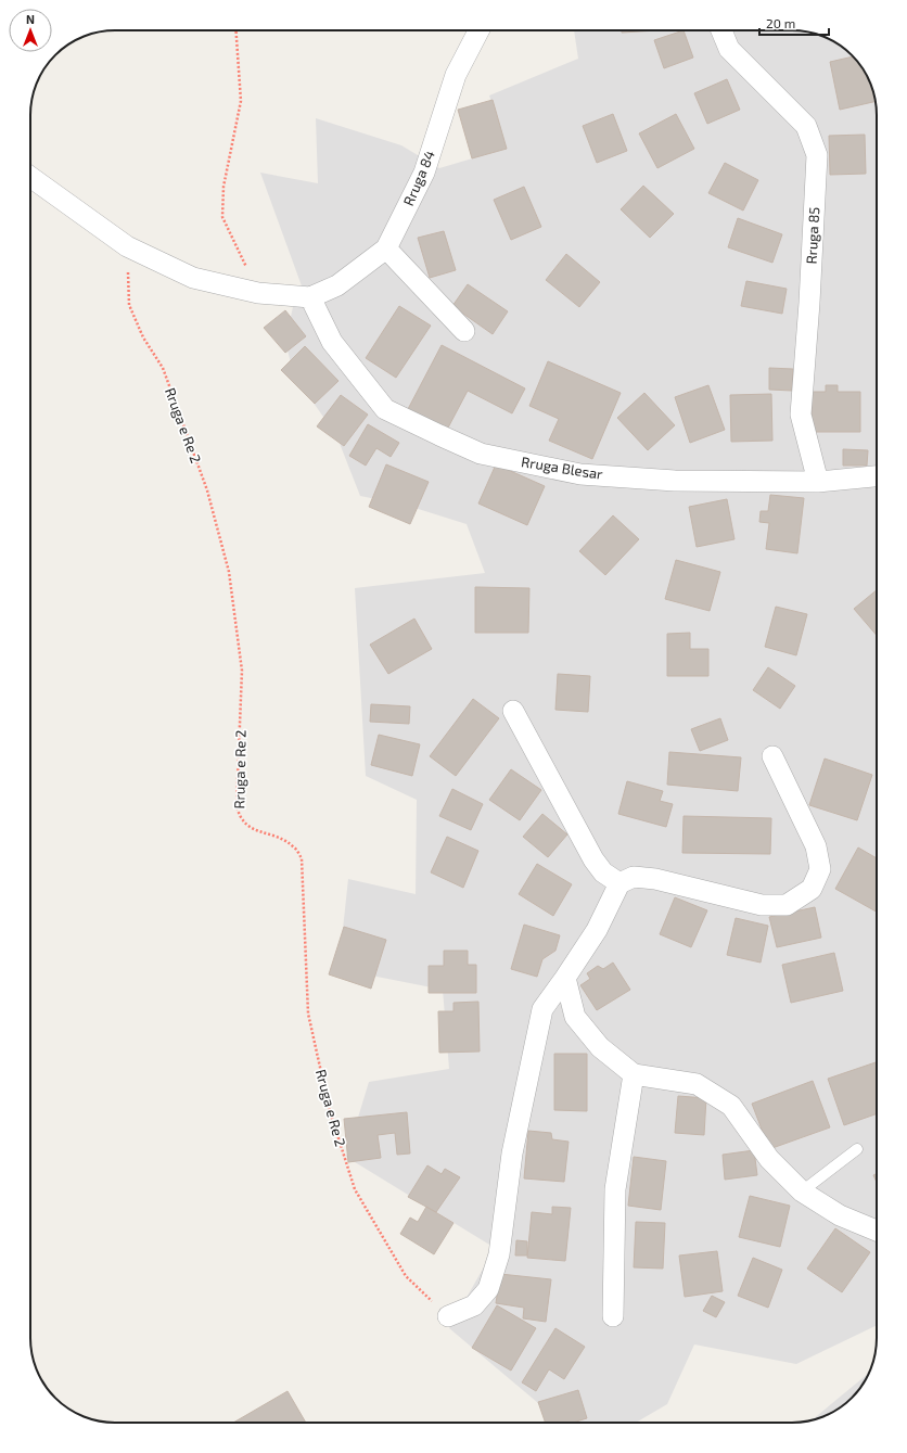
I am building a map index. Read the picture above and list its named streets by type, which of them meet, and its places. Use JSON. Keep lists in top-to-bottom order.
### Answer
{
  "streets": {
    "street": ["Rruga 84", "Rruga 85", "Rruga Blesar"],
    "path": ["Rruga e Re 2"]
  },
  "crossings": [
    ["Rruga 84", "Rruga Blesar"],
    ["Rruga 85", "Rruga Blesar"]
  ],
  "scale_bar": "20 m",
  "north": "top"
}
